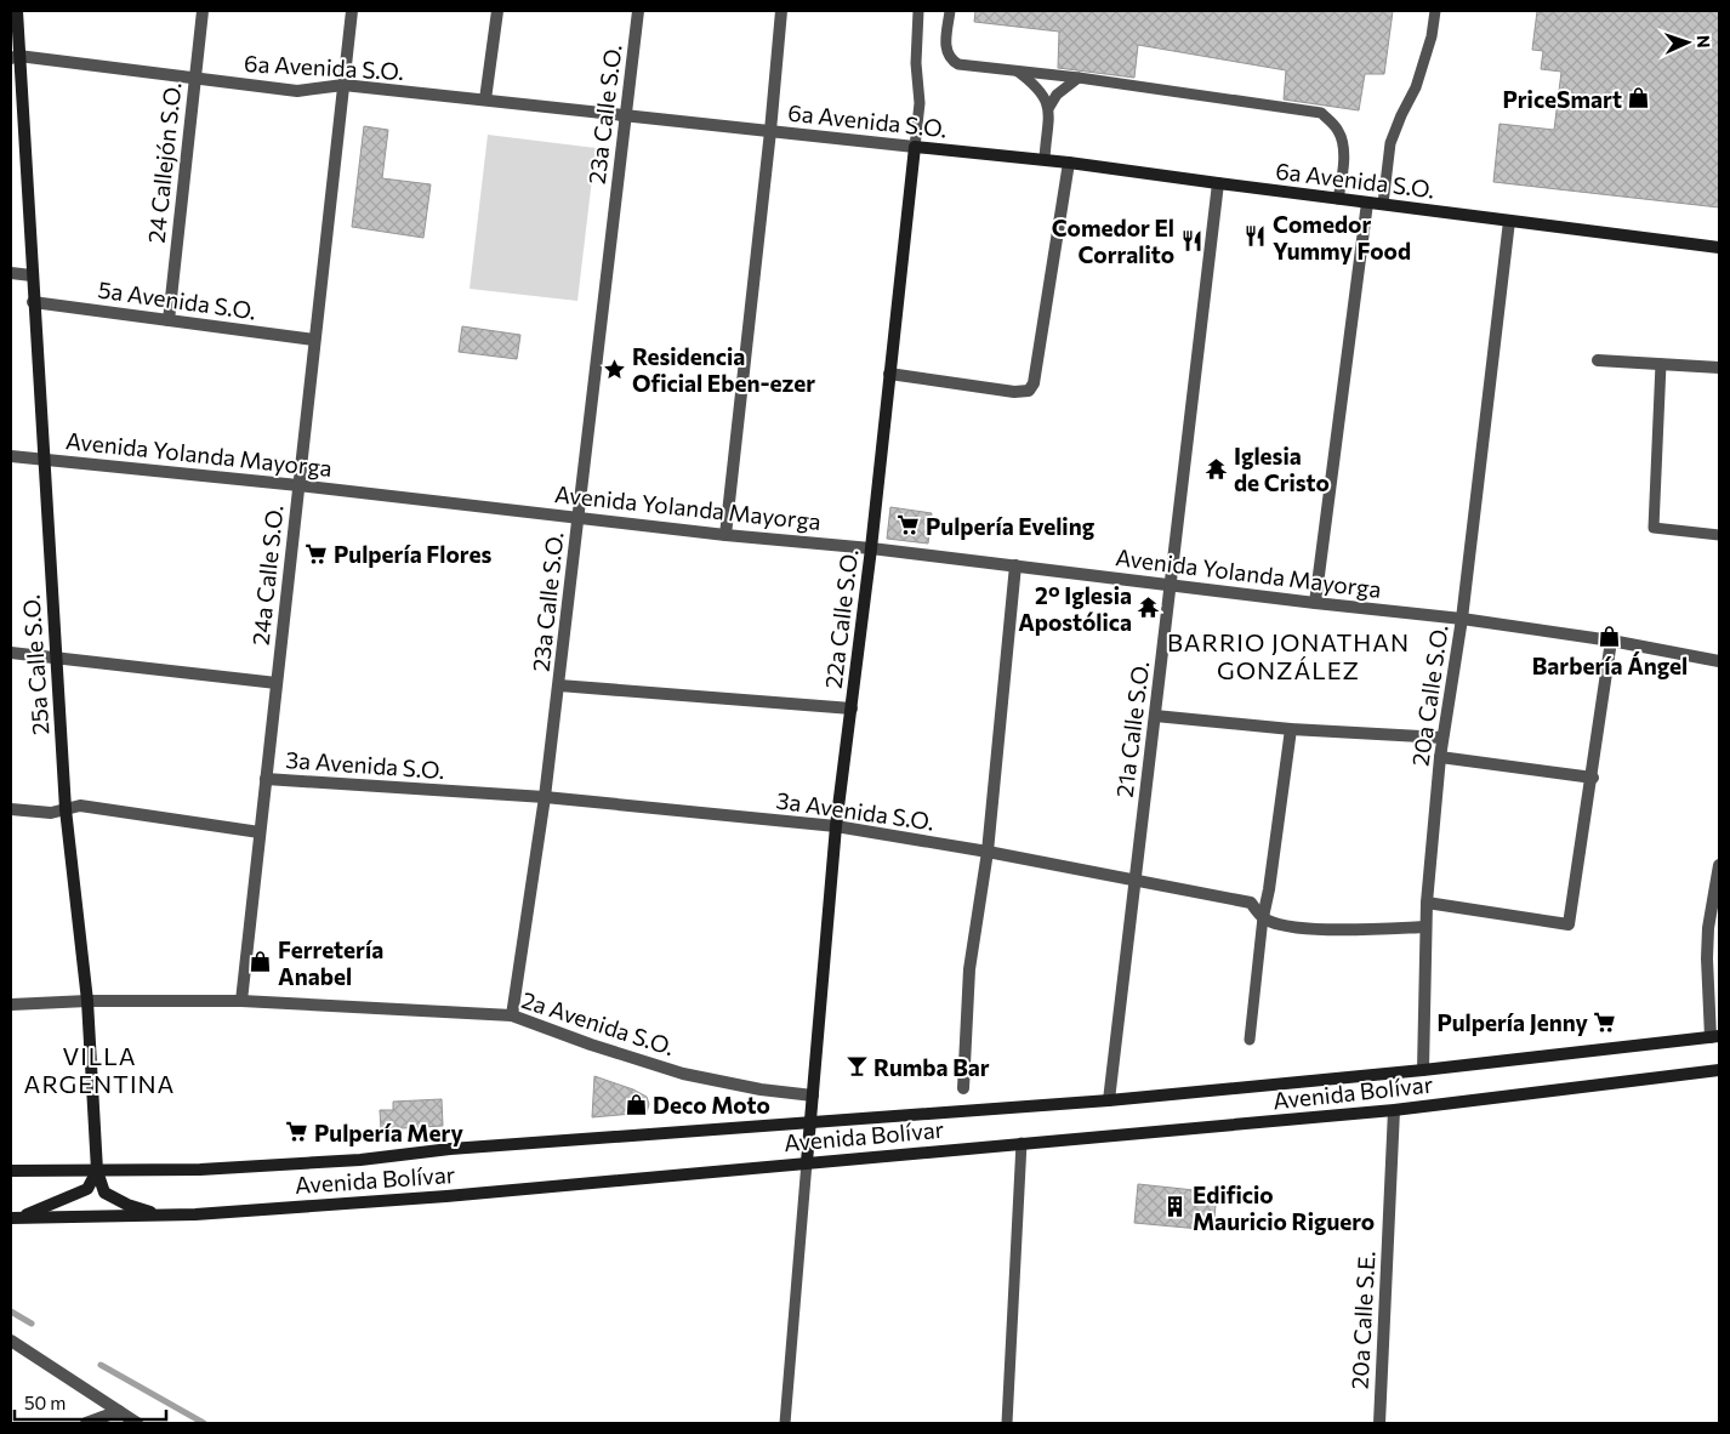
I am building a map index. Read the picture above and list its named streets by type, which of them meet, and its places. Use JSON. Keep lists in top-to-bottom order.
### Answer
{
  "streets": {
    "main road": [
      "6a Avenida S.O.",
      "22a Calle S.O.",
      "25a Calle S.O.",
      "Avenida Bolívar"
    ],
    "street": [
      "23a Calle S.O.",
      "24 Callejón S.O.",
      "5a Avenida S.O.",
      "Avenida Yolanda Mayorga",
      "24a Calle S.O.",
      "20a Calle S.O.",
      "21a Calle S.O.",
      "3a Avenida S.O.",
      "2a Avenida S.O.",
      "20a Calle S.E."
    ]
  },
  "crossings": [
    ["6a Avenida S.O.", "23a Calle S.O."],
    ["6a Avenida S.O.", "24 Callejón S.O."],
    ["6a Avenida S.O.", "24a Calle S.O."],
    ["6a Avenida S.O.", "22a Calle S.O."],
    ["6a Avenida S.O.", "25a Calle S.O."],
    ["6a Avenida S.O.", "20a Calle S.O."],
    ["6a Avenida S.O.", "21a Calle S.O."],
    ["23a Calle S.O.", "Avenida Yolanda Mayorga"],
    ["23a Calle S.O.", "3a Avenida S.O."],
    ["23a Calle S.O.", "2a Avenida S.O."],
    ["24 Callejón S.O.", "5a Avenida S.O."],
    ["5a Avenida S.O.", "24a Calle S.O."],
    ["5a Avenida S.O.", "25a Calle S.O."],
    ["Avenida Yolanda Mayorga", "24a Calle S.O."],
    ["Avenida Yolanda Mayorga", "22a Calle S.O."],
    ["Avenida Yolanda Mayorga", "25a Calle S.O."],
    ["Avenida Yolanda Mayorga", "20a Calle S.O."],
    ["Avenida Yolanda Mayorga", "21a Calle S.O."],
    ["24a Calle S.O.", "3a Avenida S.O."],
    ["24a Calle S.O.", "2a Avenida S.O."],
    ["22a Calle S.O.", "3a Avenida S.O."],
    ["22a Calle S.O.", "2a Avenida S.O."],
    ["25a Calle S.O.", "2a Avenida S.O."],
    ["25a Calle S.O.", "Avenida Bolívar"],
    ["20a Calle S.O.", "3a Avenida S.O."],
    ["20a Calle S.O.", "Avenida Bolívar"],
    ["21a Calle S.O.", "3a Avenida S.O."],
    ["21a Calle S.O.", "Avenida Bolívar"],
    ["Avenida Bolívar", "20a Calle S.E."]
  ],
  "districts": ["BARRIO JONATHAN GONZÁLEZ", "VILLA ARGENTINA"],
  "places": {
    "shop": [
      "PriceSmart",
      "Barbería Ángel",
      "Ferretería Anabel",
      "Deco Moto"
    ],
    "restaurant": ["Comedor Yummy Food", "Comedor El Corralito"],
    "place": ["Residencia Oficial Eben-ezer"],
    "temple": ["Iglesia de Cristo", "2° Iglesia Apostólica"],
    "supermarket": [
      "Pulpería Eveling",
      "Pulpería Flores",
      "Pulpería Jenny",
      "Pulpería Mery"
    ],
    "bar": ["Rumba Bar"],
    "building": ["Edificio Mauricio Riguero"]
  },
  "scale_bar": "50 m",
  "north": "right"
}
